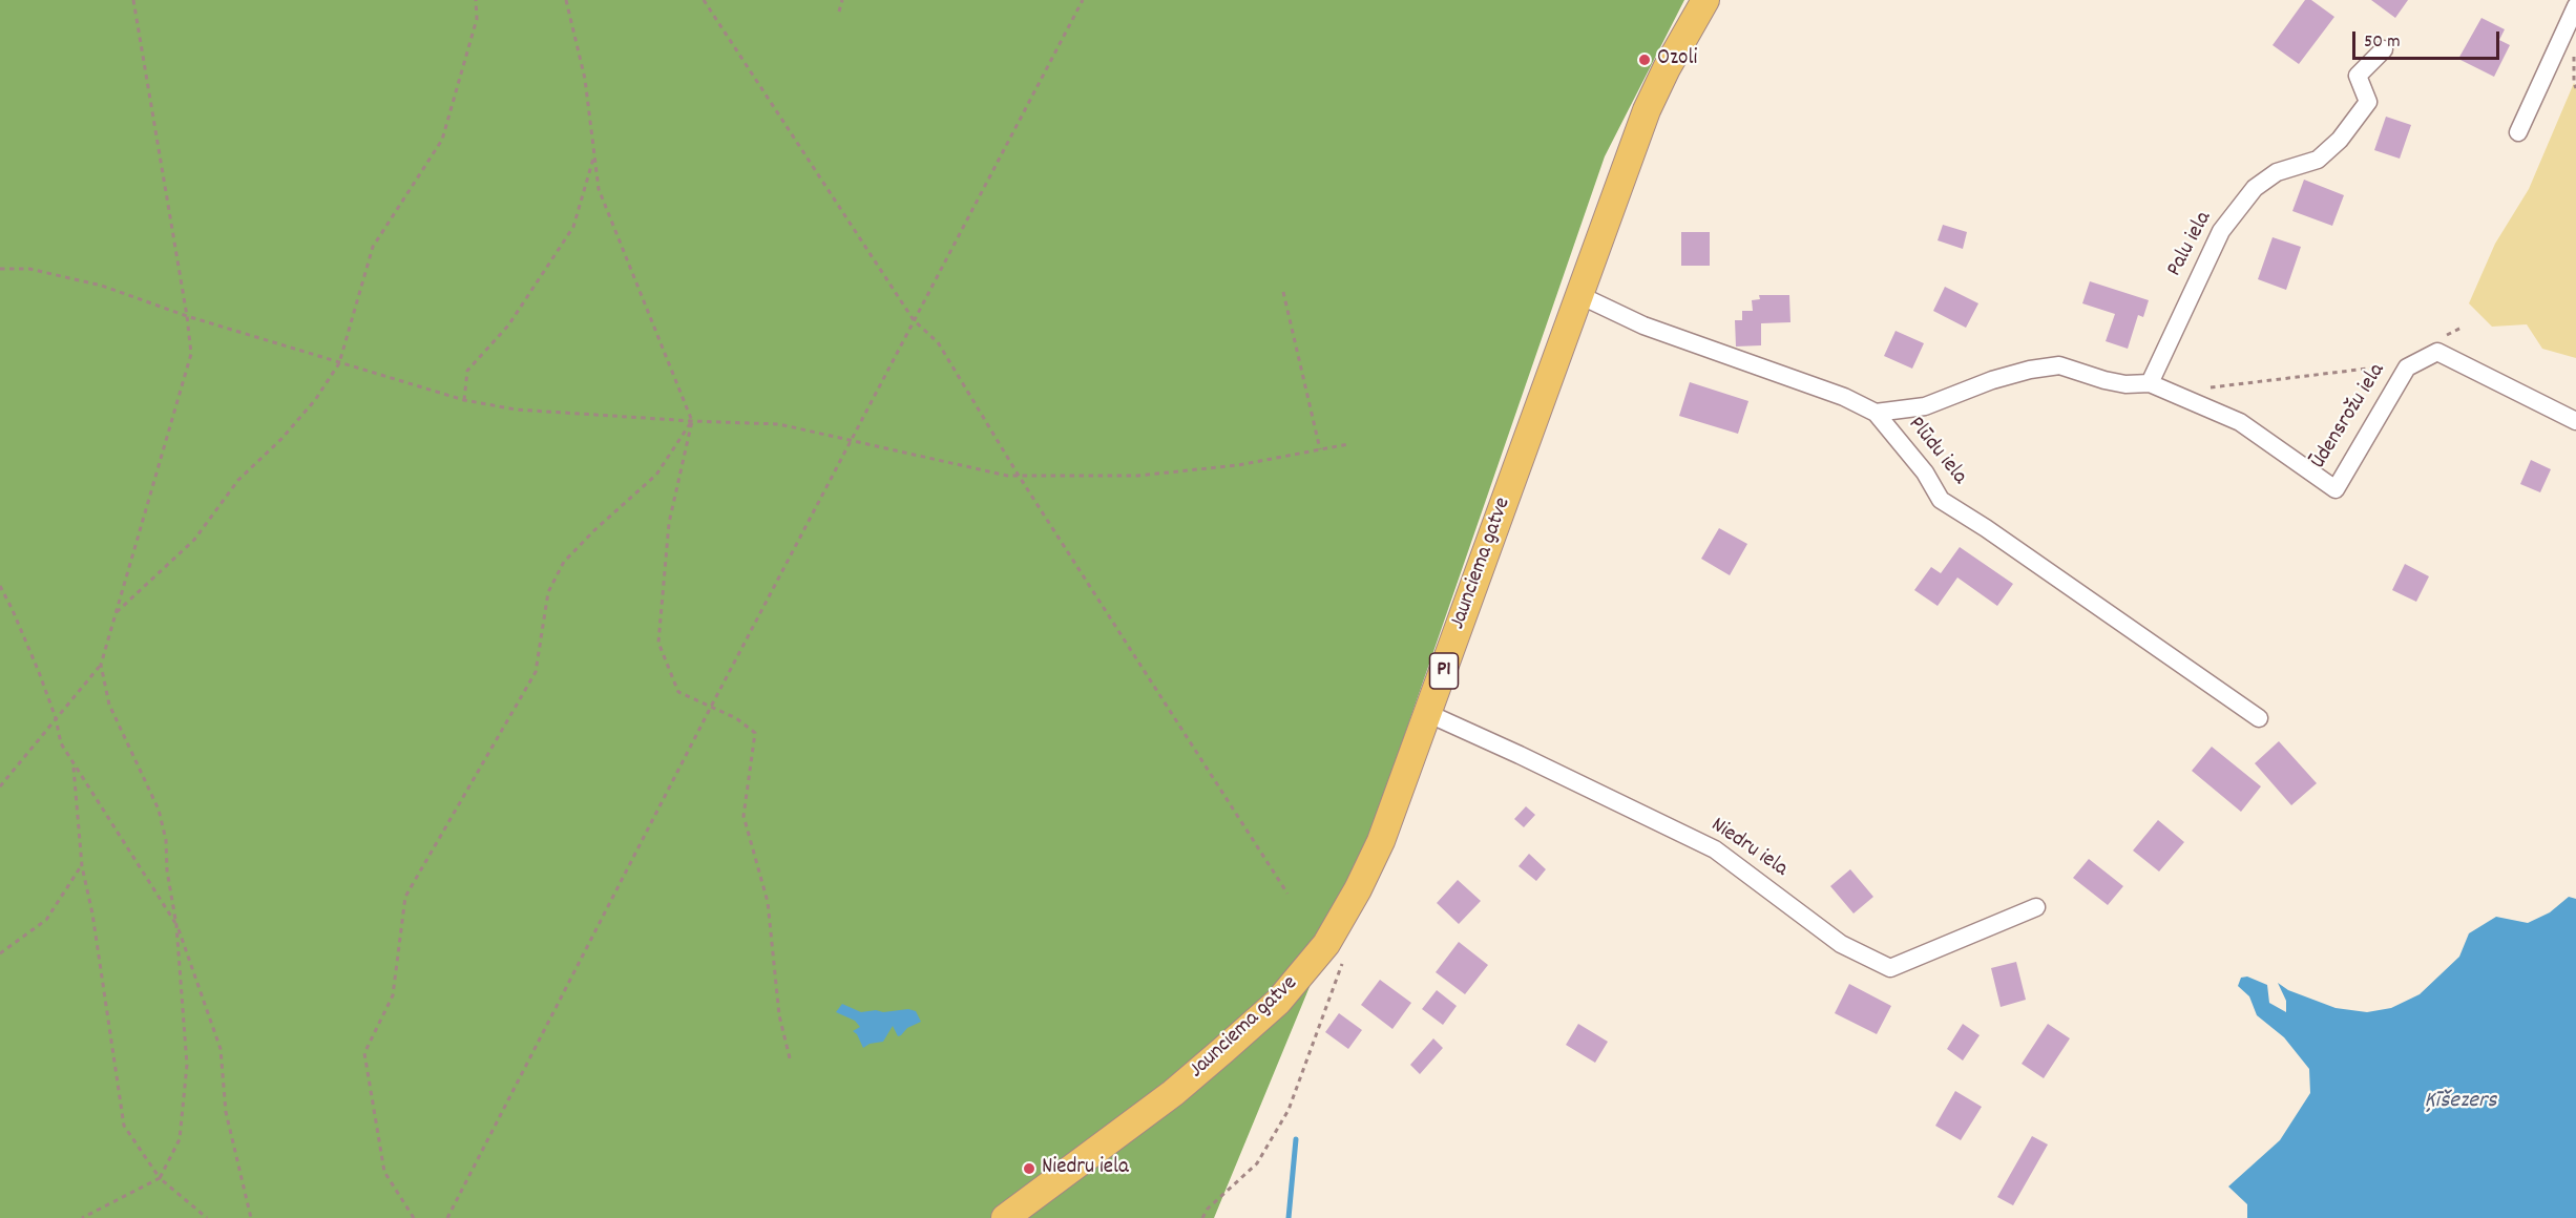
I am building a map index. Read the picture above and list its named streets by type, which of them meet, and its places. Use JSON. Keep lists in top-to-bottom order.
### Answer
{
  "streets": {
    "main road": ["Jaunciema gatve", "P1"],
    "street": [
      "Palu iela",
      "Ūdensrožu iela",
      "Plūdu iela",
      "Niedru iela"
    ]
  },
  "crossings": [
    ["Palu iela", "Ūdensrožu iela"],
    ["Ūdensrožu iela", "Plūdu iela"],
    ["Plūdu iela", "Jaunciema gatve"],
    ["Jaunciema gatve", "Niedru iela"]
  ],
  "water": ["Ķīšezers"],
  "places": ["Ozoli", "Niedru iela"],
  "scale_bar": "50 m"
}
